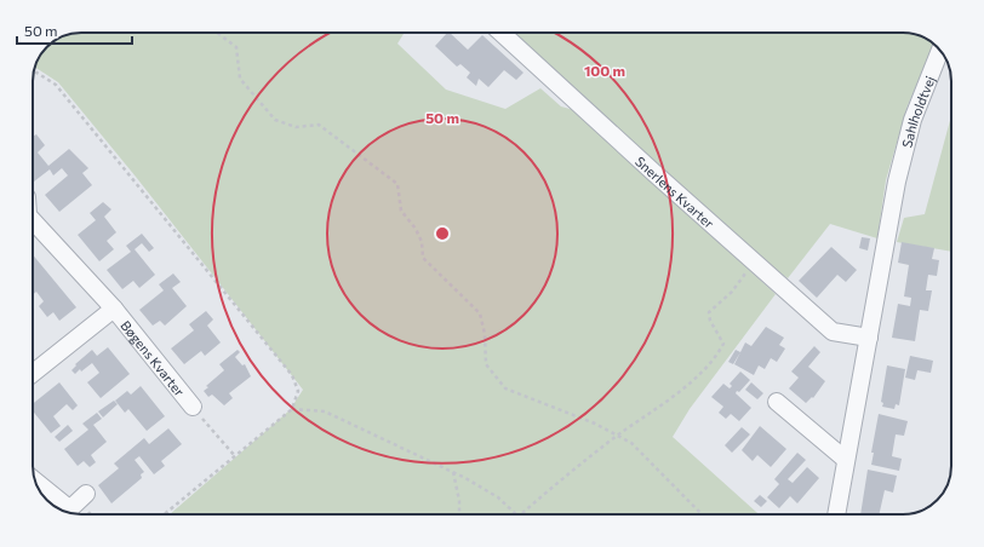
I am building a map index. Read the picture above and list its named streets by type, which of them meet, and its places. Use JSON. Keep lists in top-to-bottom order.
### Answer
{
  "streets": {
    "street": ["Sahlholdtvej", "Snerlens Kvarter", "Bøgens Kvarter"]
  },
  "crossings": [
    ["Sahlholdtvej", "Snerlens Kvarter"]
  ],
  "scale_bar": "50 m",
  "rings": ["100 m", "50 m"]
}
